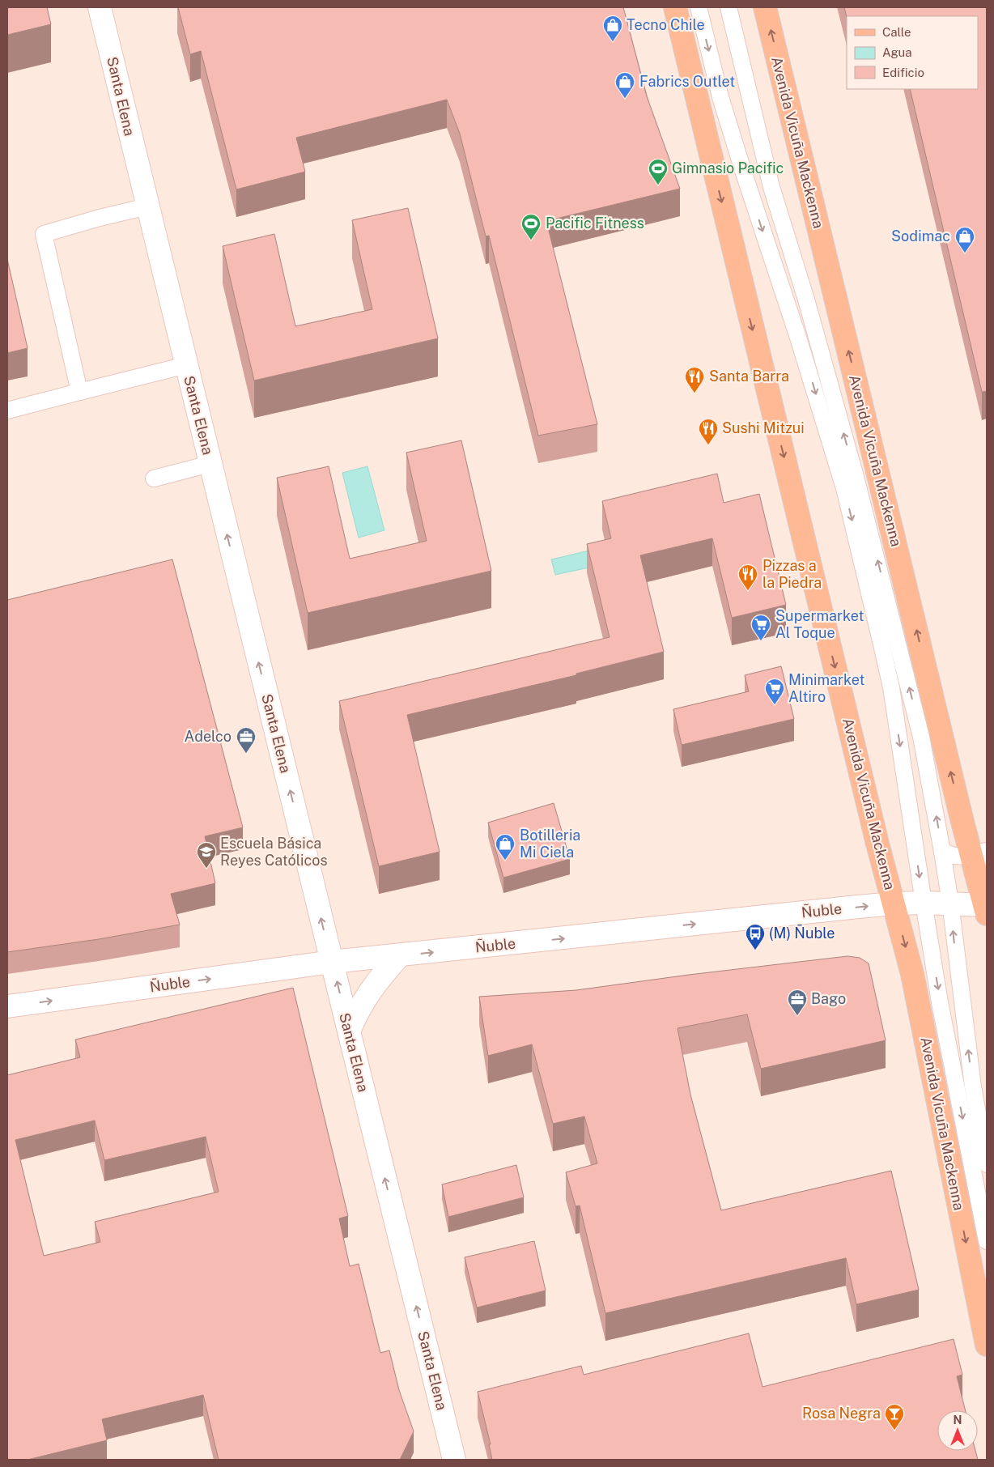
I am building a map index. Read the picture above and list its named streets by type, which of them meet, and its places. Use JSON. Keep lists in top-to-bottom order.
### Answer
{
  "streets": {
    "main road": ["Santa Elena", "Avenida Vicuña Mackenna", "Ñuble"]
  },
  "crossings": [
    ["Santa Elena", "Ñuble"],
    ["Avenida Vicuña Mackenna", "Ñuble"]
  ],
  "one_way": ["Santa Elena", "Ñuble"],
  "places": {
    "shop": [
      "Tecno Chile",
      "Fabrics Outlet",
      "Sodimac",
      "Botilleria Mi Ciela"
    ],
    "sports": ["Gimnasio Pacific", "Pacific Fitness"],
    "restaurant": ["Santa Barra", "Sushi Mitzui", "Pizzas a la Piedra"],
    "supermarket": ["Supermarket Al Toque", "Minimarket Altiro"],
    "office": ["Adelco", "Bago"],
    "school or university": ["Escuela Básica Reyes Católicos"],
    "bus stop": ["(M) Ñuble"],
    "bar": ["Rosa Negra"]
  },
  "legend": ["Calle", "Agua", "Edificio"],
  "north": "top"
}
